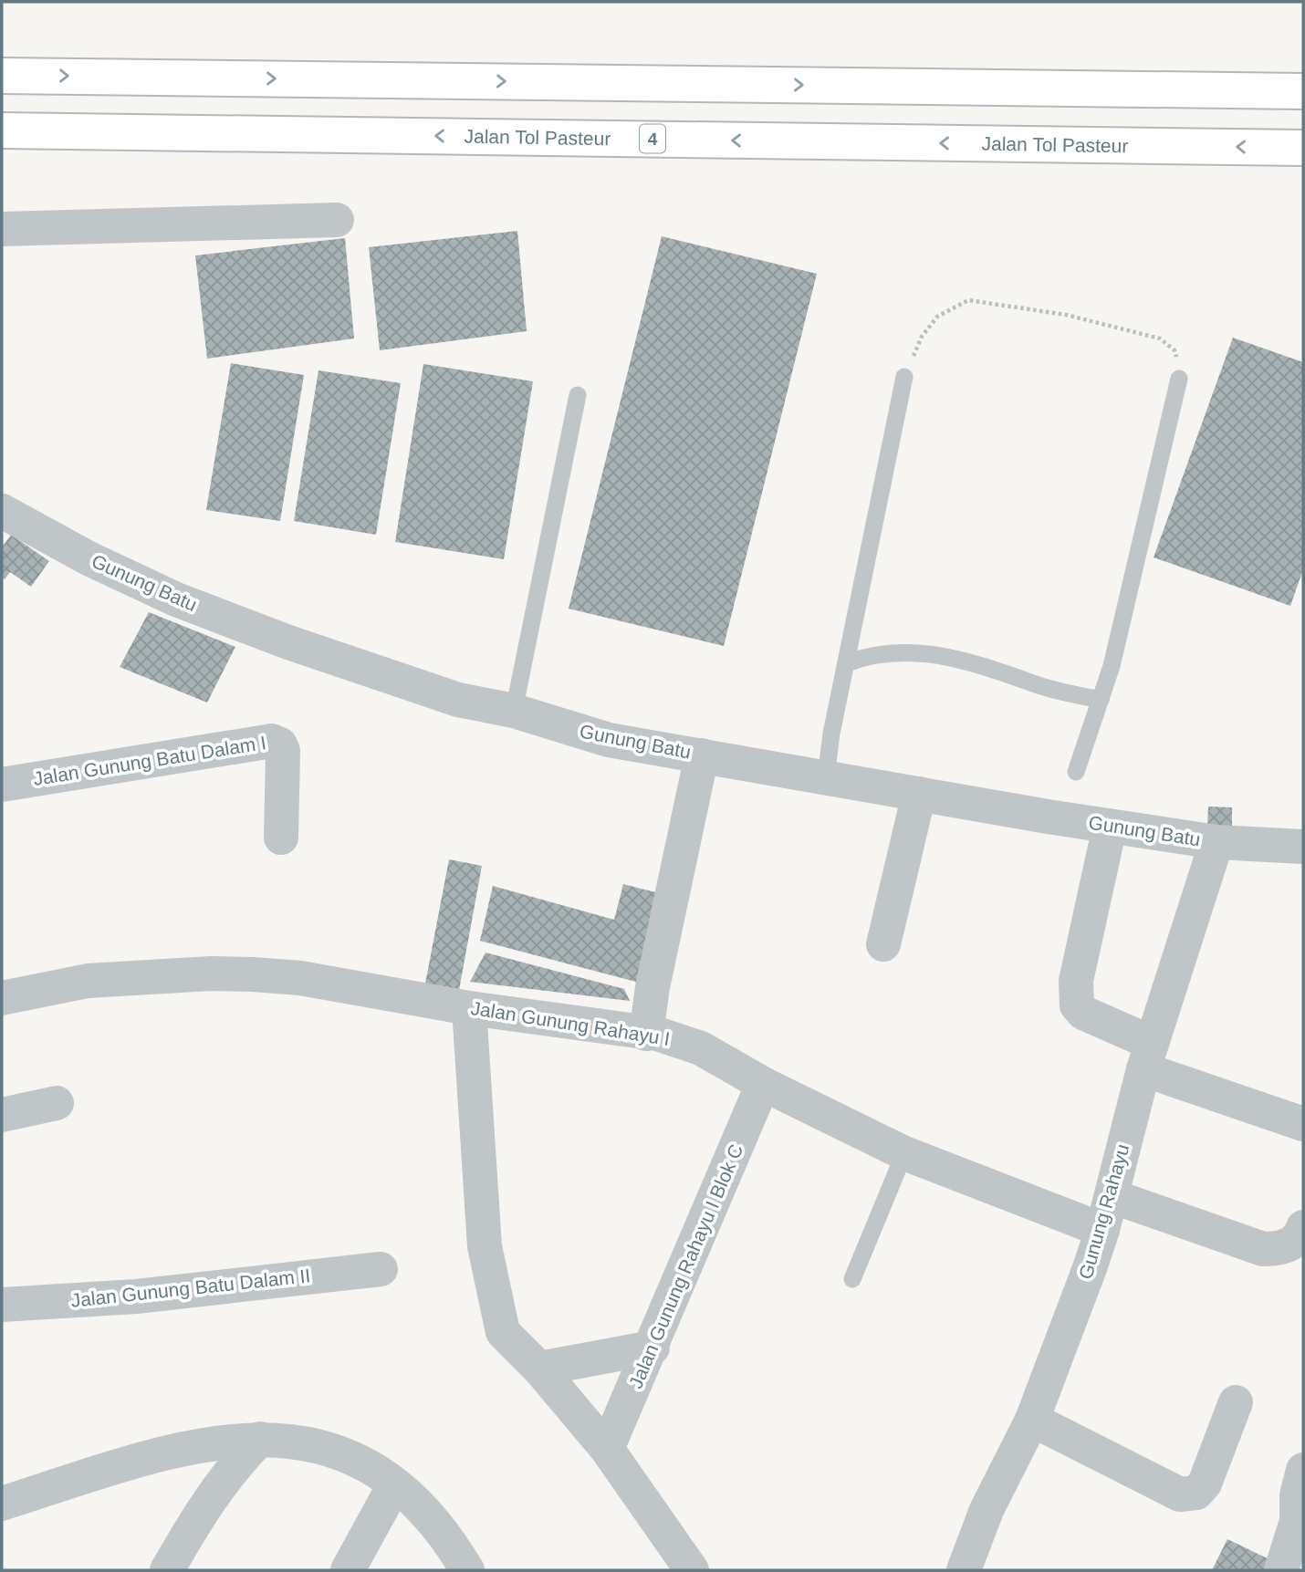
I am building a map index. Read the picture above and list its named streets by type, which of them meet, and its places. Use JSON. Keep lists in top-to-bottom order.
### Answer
{
  "streets": {
    "highway": ["Jalan Tol Pasteur", "4"],
    "street": [
      "Gunung Batu",
      "Jalan Gunung Batu Dalam I",
      "Jalan Gunung Rahayu I",
      "Gunung Rahayu",
      "Jalan Gunung Rahayu I Blok C",
      "Jalan Gunung Batu Dalam II"
    ]
  },
  "crossings": [
    ["Gunung Batu", "Gunung Rahayu"],
    ["Jalan Gunung Rahayu I", "Gunung Rahayu"],
    ["Jalan Gunung Rahayu I", "Jalan Gunung Rahayu I Blok C"]
  ]
}
